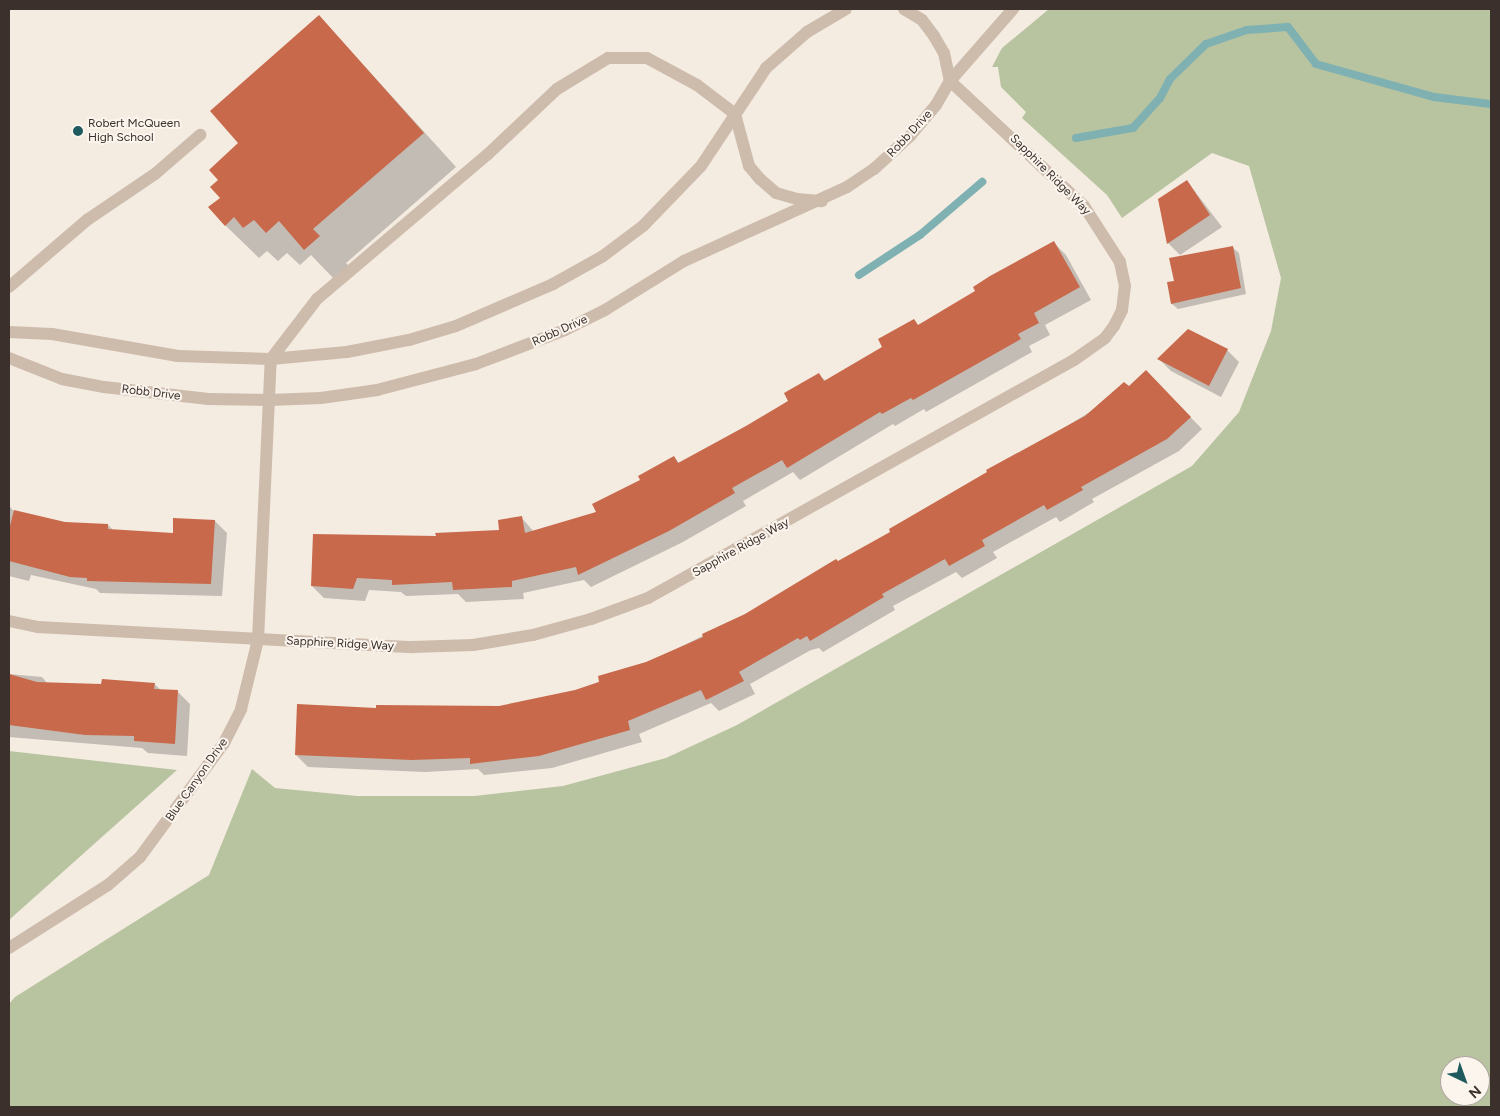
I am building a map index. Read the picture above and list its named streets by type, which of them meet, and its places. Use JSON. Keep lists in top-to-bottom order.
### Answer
{
  "streets": {
    "street": ["Robb Drive", "Sapphire Ridge Way", "Blue Canyon Drive"]
  },
  "crossings": [
    ["Robb Drive", "Sapphire Ridge Way"],
    ["Robb Drive", "Blue Canyon Drive"],
    ["Sapphire Ridge Way", "Blue Canyon Drive"]
  ],
  "places": ["Robert McQueen High School"],
  "north": "bottom right"
}
